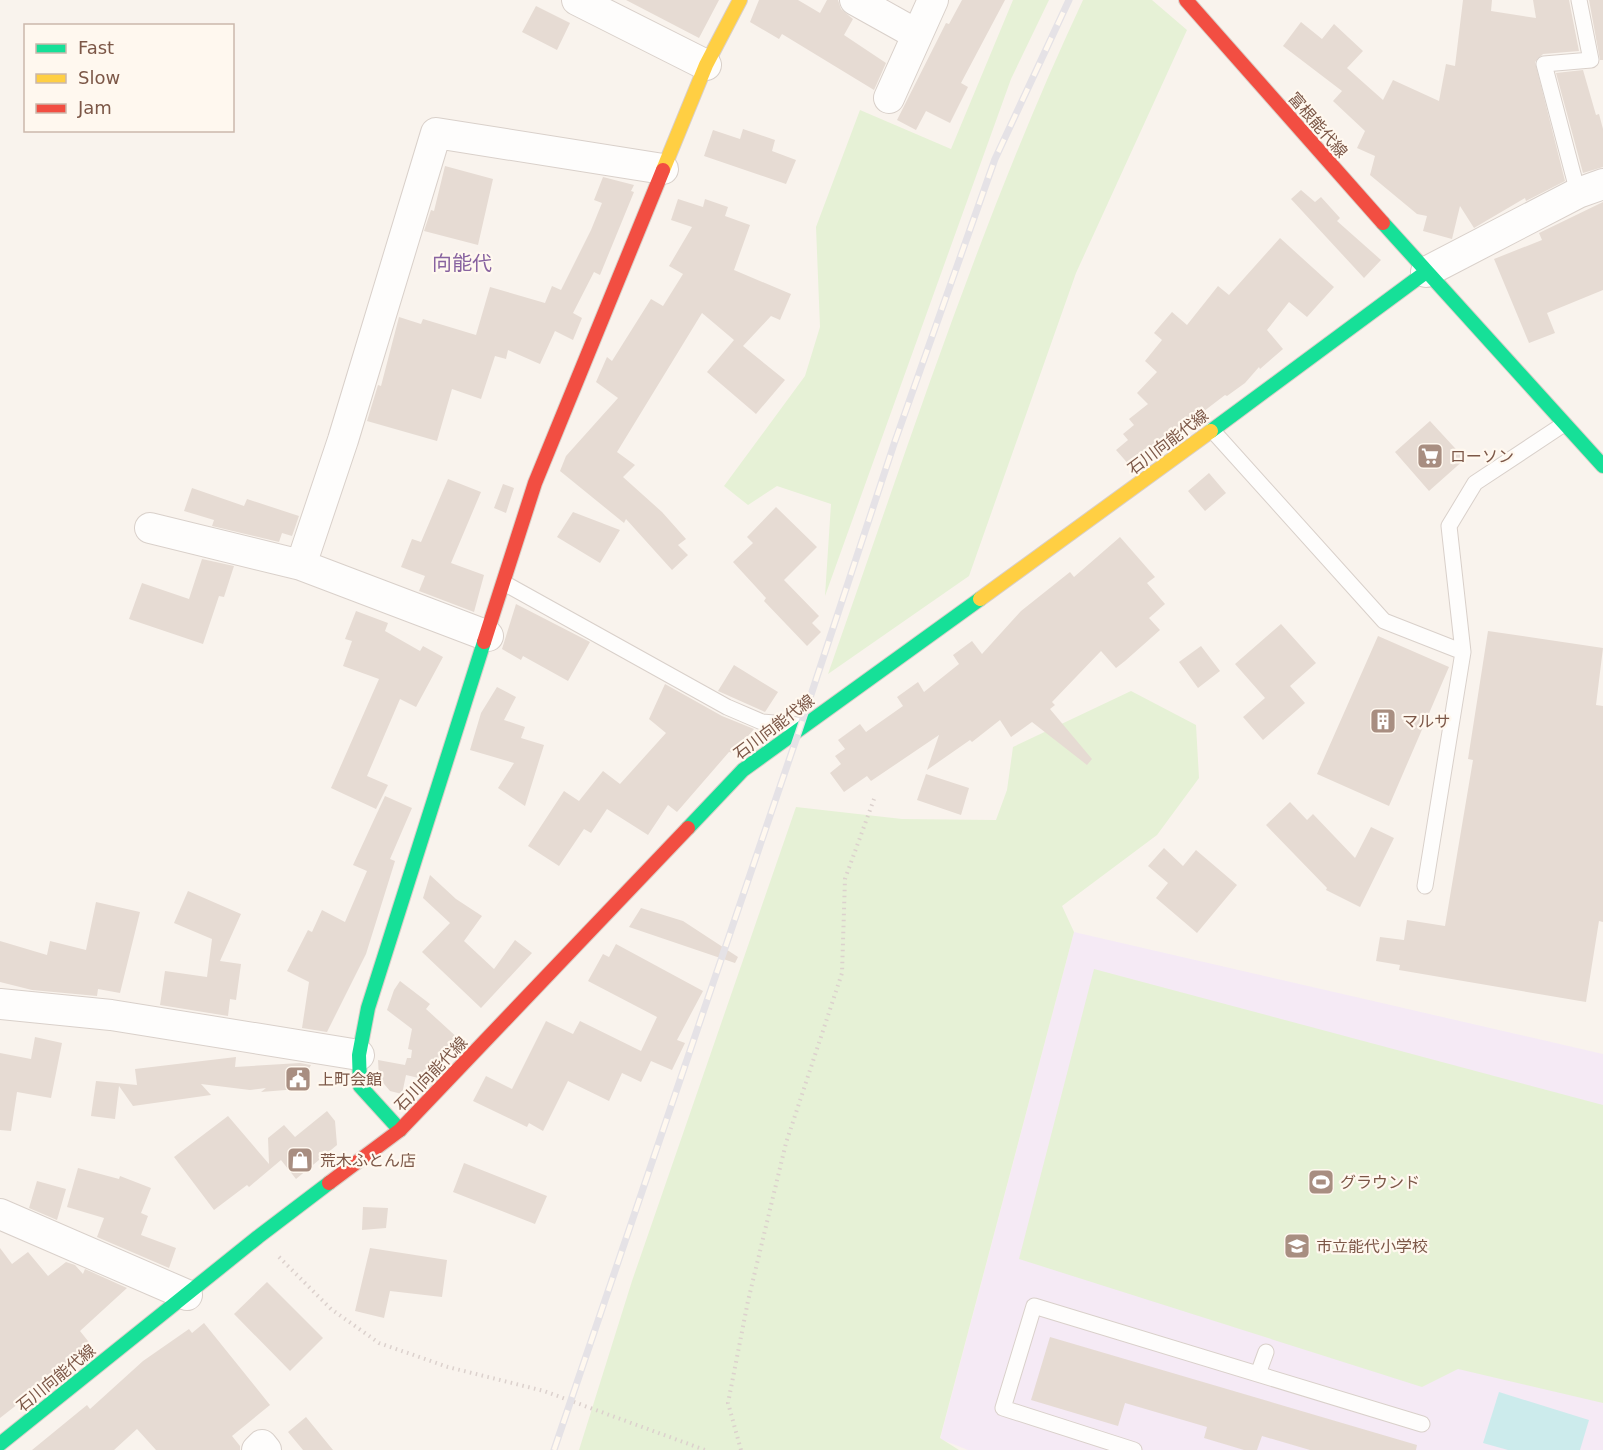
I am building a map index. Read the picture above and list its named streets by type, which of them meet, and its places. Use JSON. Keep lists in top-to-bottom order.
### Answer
{
  "streets": {
    "main road": ["富根能代線", "石川向能代線"]
  },
  "crossings": [
    ["富根能代線", "石川向能代線"]
  ],
  "districts": ["向能代"],
  "places": {
    "supermarket": ["ローソン"],
    "building": ["マルサ"],
    "public building": ["上町会館"],
    "shop": ["荒木ふとん店"],
    "sports": ["グラウンド"],
    "school or university": ["市立能代小学校"]
  },
  "legend": ["Fast", "Slow", "Jam"]
}
